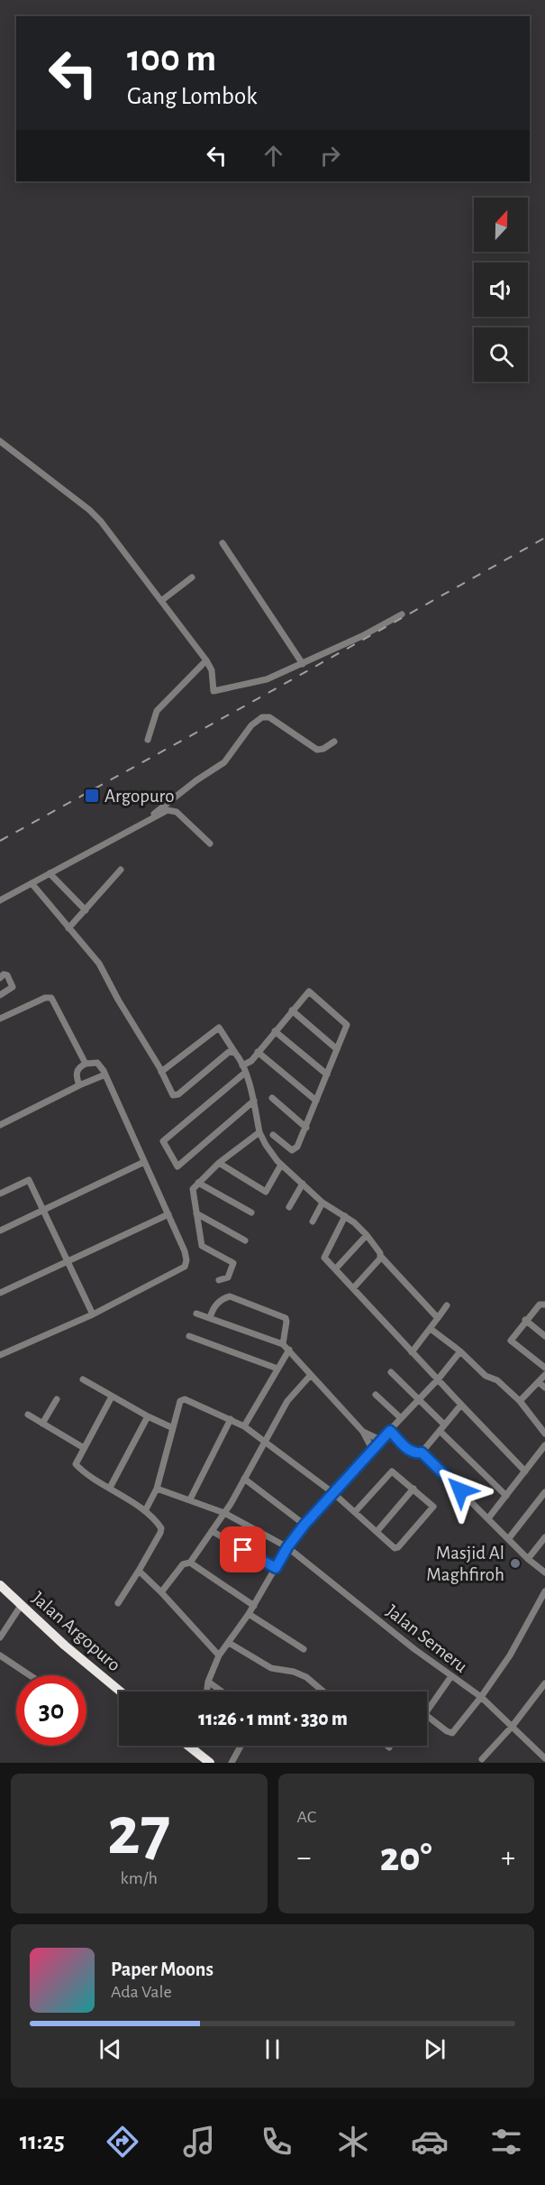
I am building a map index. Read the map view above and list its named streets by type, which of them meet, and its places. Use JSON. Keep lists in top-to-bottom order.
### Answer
{
  "streets": {
    "highway": ["Jalan Argopuro"],
    "street": ["Jalan Semeru"]
  },
  "places": {
    "transit": ["Argopuro"],
    "other": ["Masjid Al Maghfiroh"]
  },
  "north": "top",
  "page": {
    "turn": ["100 m", "Gang Lombok"],
    "limit": "30",
    "trip": "11:26 · 1 mnt · 330 m",
    "tile": [
      ["27", "km/h"],
      "AC"
    ],
    "heat": ["−", "20°", "+"],
    "song": ["Paper Moons", "Ada Vale"],
    "tabs": "11:25"
  }
}
